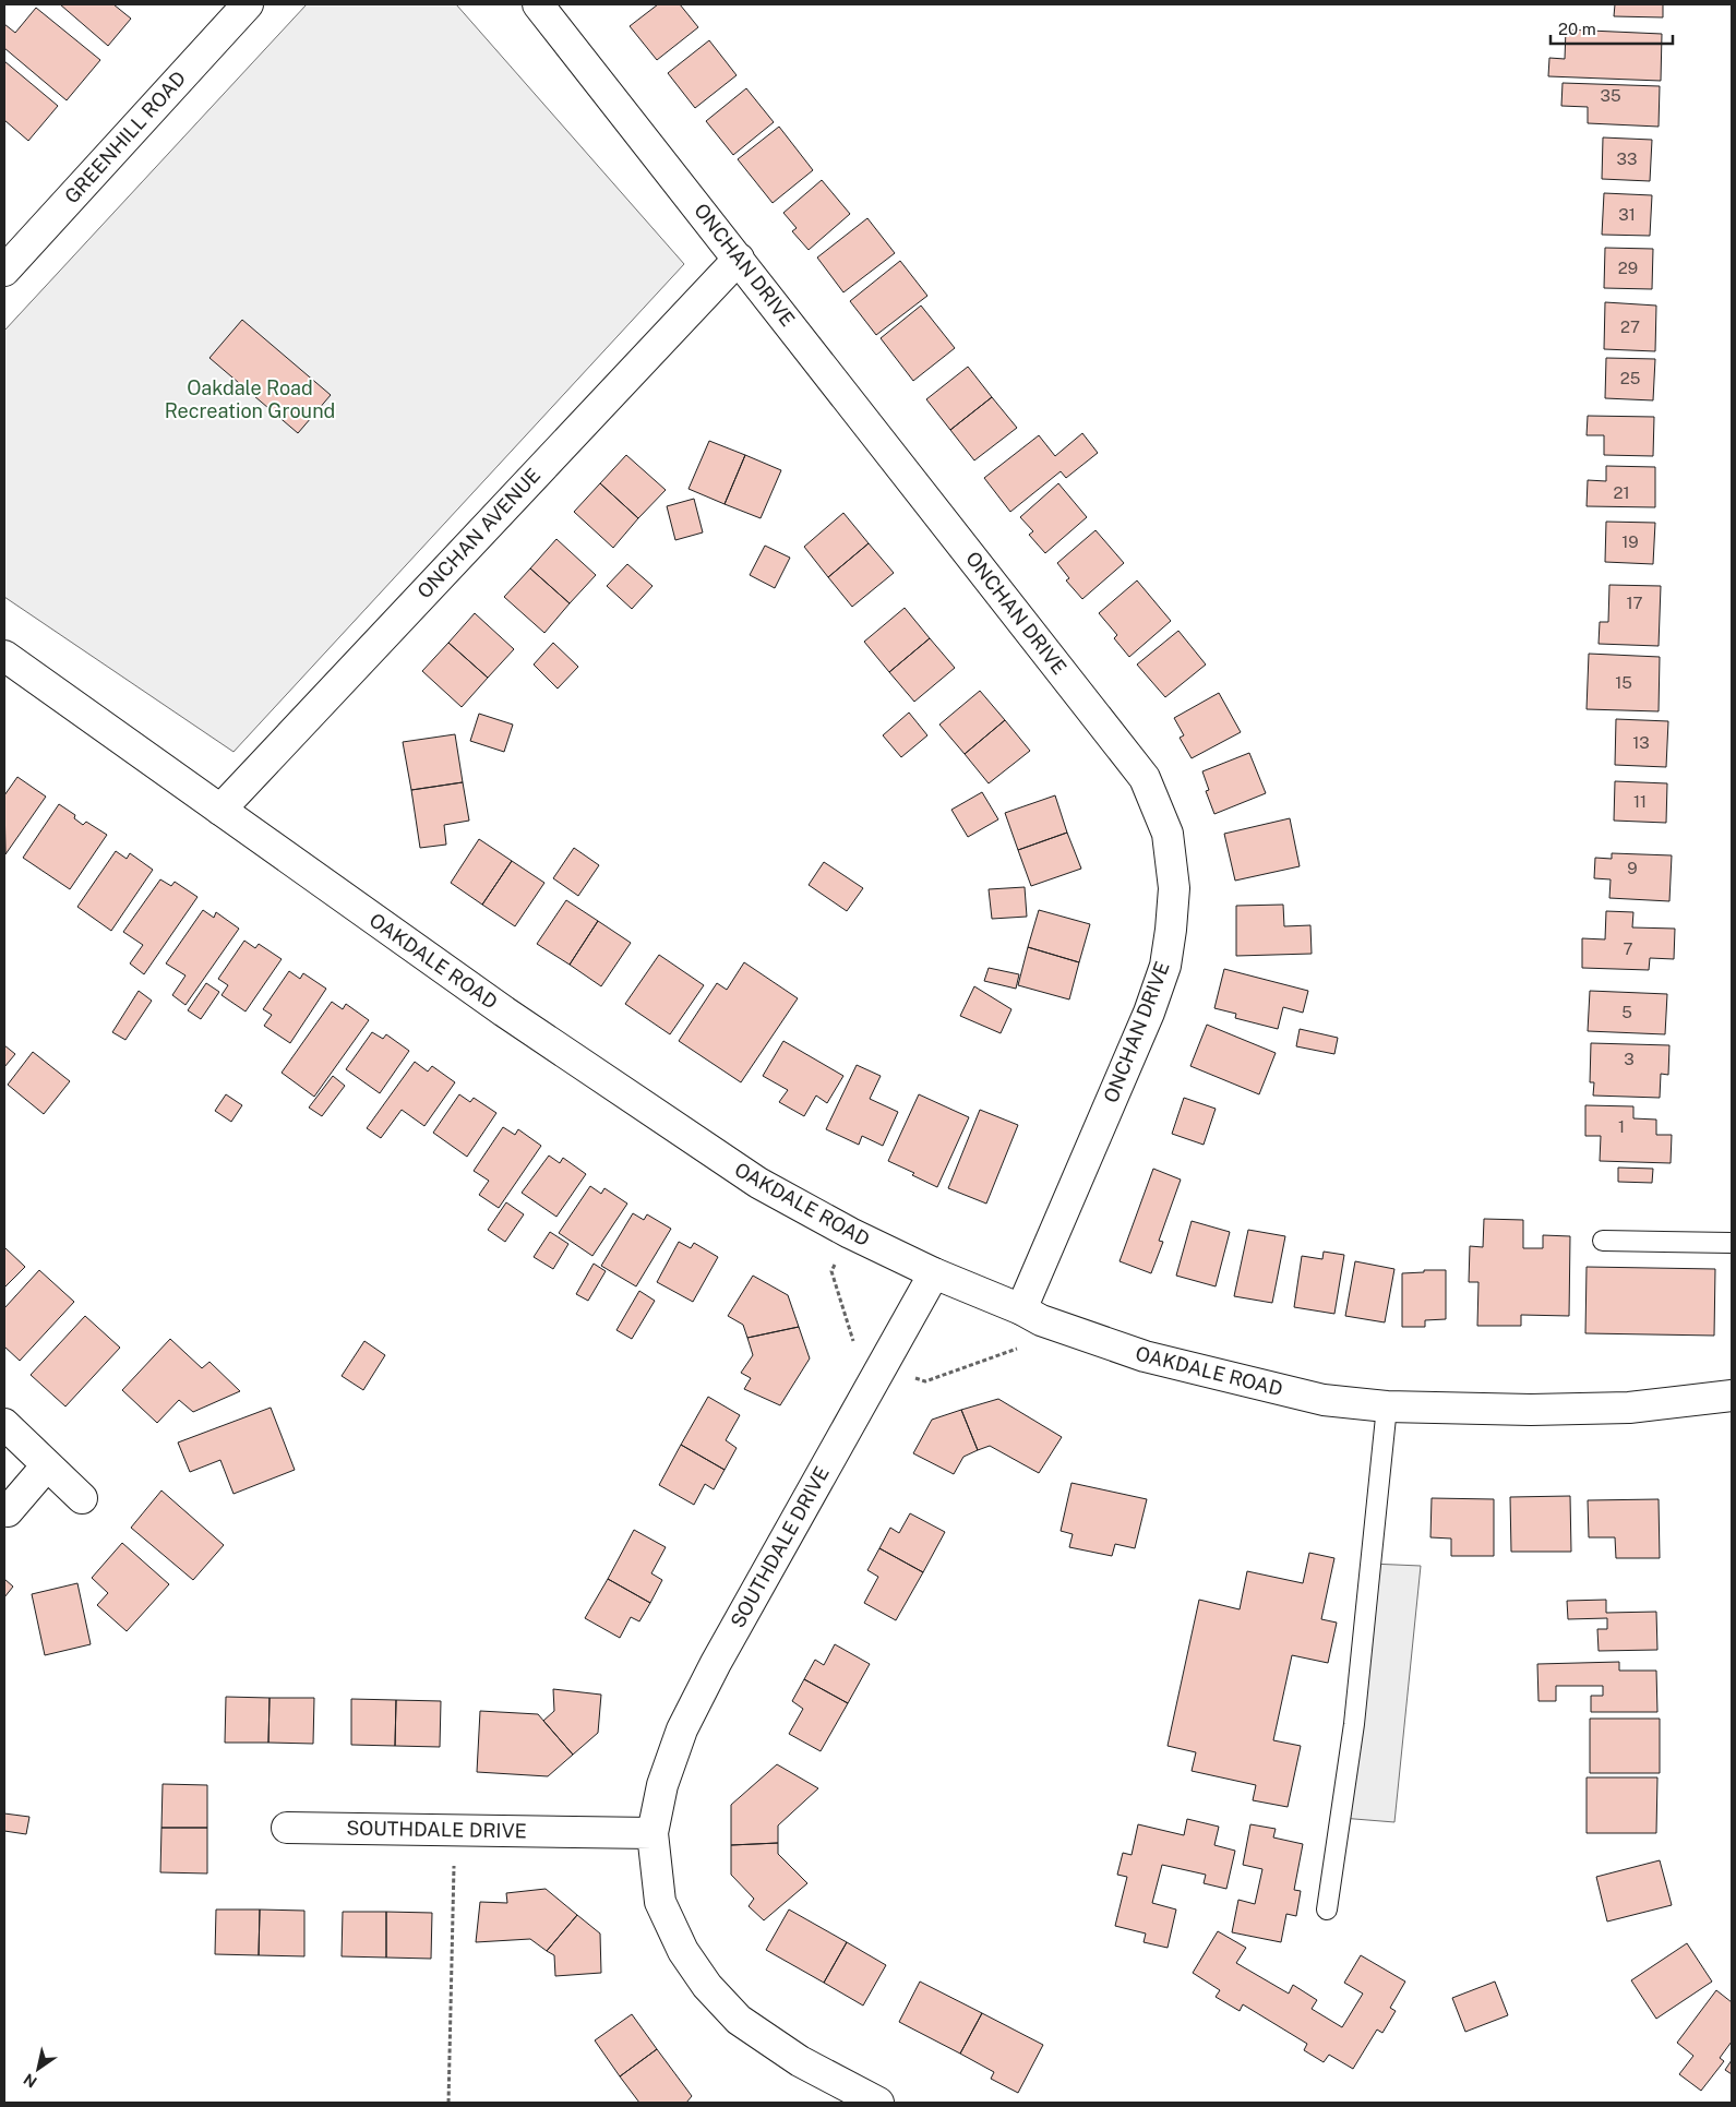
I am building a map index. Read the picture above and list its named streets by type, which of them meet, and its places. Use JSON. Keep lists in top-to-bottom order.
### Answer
{
  "streets": {
    "street": [
      "GREENHILL ROAD",
      "ONCHAN DRIVE",
      "ONCHAN AVENUE",
      "OAKDALE ROAD",
      "SOUTHDALE DRIVE"
    ]
  },
  "crossings": [
    ["ONCHAN DRIVE", "ONCHAN AVENUE"],
    ["ONCHAN DRIVE", "OAKDALE ROAD"],
    ["ONCHAN AVENUE", "OAKDALE ROAD"],
    ["OAKDALE ROAD", "SOUTHDALE DRIVE"]
  ],
  "parks": ["Oakdale Road Recreation Ground"],
  "house_numbers": [
    "35",
    "33",
    "31",
    "29",
    "27",
    "25",
    "21",
    "19",
    "17",
    "15",
    "13",
    "11",
    "9",
    "7",
    "5",
    "3",
    "1"
  ],
  "scale_bar": "20 m",
  "north": "bottom left"
}
